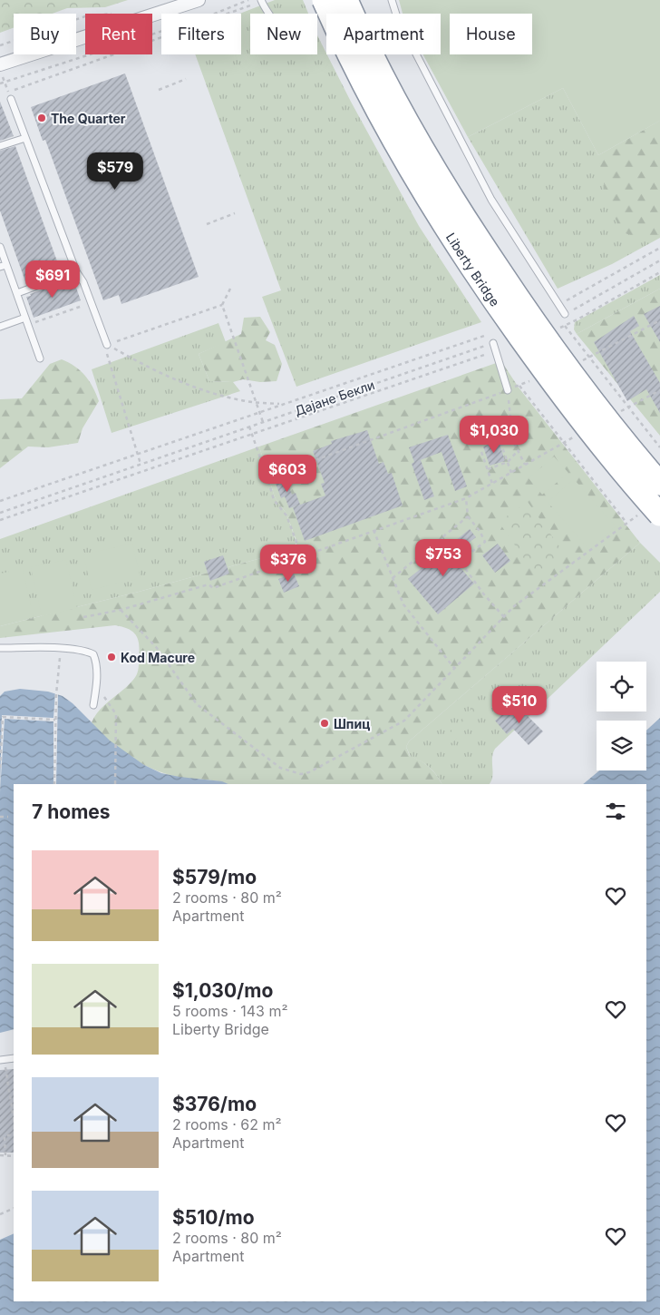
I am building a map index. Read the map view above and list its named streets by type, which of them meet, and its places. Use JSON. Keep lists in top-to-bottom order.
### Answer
{
  "streets": {
    "highway": ["Liberty Bridge"],
    "path": ["Дајане Бекли"]
  },
  "places": ["The Quarter", "Kod Macure", "Шпиц"],
  "page": {
    "chip": [
      "Buy",
      "Rent",
      "Filters",
      "New",
      "Apartment",
      "House"
    ],
    "price": [
      "$579",
      "$691",
      "$1,030",
      "$603",
      "$753",
      "$376",
      "$510"
    ],
    "heading": "7 homes",
    "list": [
      {
        "name": "$579/mo",
        "note": "2 rooms · 80 m² · Apartment"
      },
      {
        "name": "$1,030/mo",
        "note": "5 rooms · 143 m² · Liberty Bridge"
      },
      {
        "name": "$376/mo",
        "note": "2 rooms · 62 m² · Apartment"
      },
      {
        "name": "$510/mo",
        "note": "2 rooms · 80 m² · Apartment"
      }
    ]
  }
}
